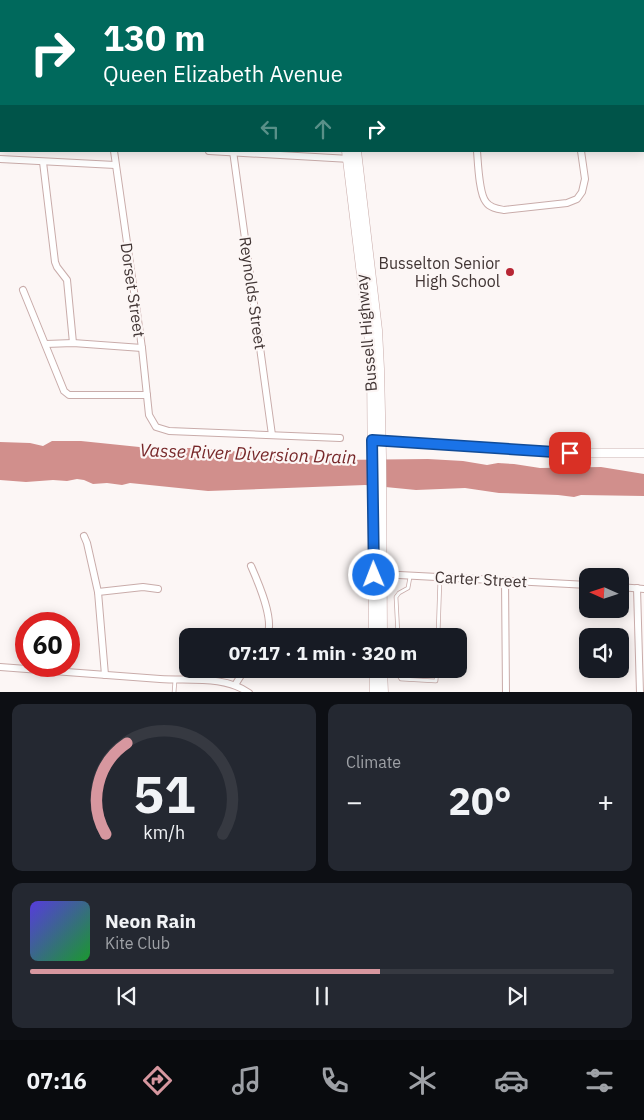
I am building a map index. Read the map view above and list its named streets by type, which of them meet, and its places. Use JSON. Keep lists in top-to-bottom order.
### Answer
{
  "streets": {
    "main road": ["Bussell Highway"],
    "street": ["Dorset Street", "Reynolds Street", "Carter Street"]
  },
  "crossings": [
    ["Dorset Street", "Reynolds Street"],
    ["Bussell Highway", "Carter Street"]
  ],
  "water": ["Vasse River Diversion Drain"],
  "places": ["Busselton Senior High School"],
  "north": "left",
  "page": {
    "turn": ["130 m", "Queen Elizabeth Avenue"],
    "limit": "60",
    "trip": "07:17 · 1 min · 320 m",
    "tile": "Climate",
    "heat": ["−", "20°", "+"],
    "song": ["Neon Rain", "Kite Club"],
    "tabs": "07:16",
    "gauge": ["51", "km/h"]
  }
}
